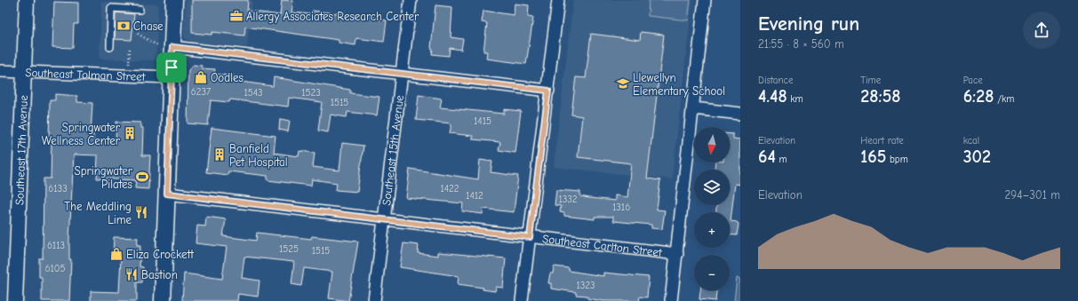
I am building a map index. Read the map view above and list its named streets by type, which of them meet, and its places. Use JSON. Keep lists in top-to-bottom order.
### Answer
{
  "streets": {
    "street": [
      "Southeast Tolman Street",
      "Southeast 17th Avenue",
      "Southeast 15th Avenue",
      "Southeast Carlton Street"
    ]
  },
  "crossings": [
    ["Southeast Tolman Street", "Southeast 17th Avenue"],
    ["Southeast 15th Avenue", "Southeast Carlton Street"]
  ],
  "places": {
    "office": ["Allergy Associates Research Center"],
    "bank": ["Chase"],
    "shop": ["Oodles", "Eliza Crockett"],
    "school or university": ["Llewellyn Elementary School"],
    "building": ["Springwater Wellness Center", "Banfield Pet Hospital"],
    "sports": ["Springwater Pilates"],
    "restaurant": ["The Meddling Lime", "Bastion"]
  },
  "house_numbers": [
    "6237",
    "1543",
    "1523",
    "1515",
    "1415",
    "6133",
    "1422",
    "1412",
    "1332",
    "1316",
    "6113",
    "1525",
    "1515",
    "6105",
    "1323"
  ],
  "north": "bottom",
  "page": {
    "heading": ["Evening run", "21:55 · 8 × 560 m"],
    "stats": [
      ["Distance", "4.48 km"],
      ["Time", "28:58"],
      ["Pace", "6:28 /km"],
      ["Elevation", "64 m"],
      ["Heart rate", "165 bpm"],
      ["kcal", "302"]
    ],
    "map_buttons": ["+", "−"],
    "chart": ["Elevation", "294–301 m"]
  }
}
